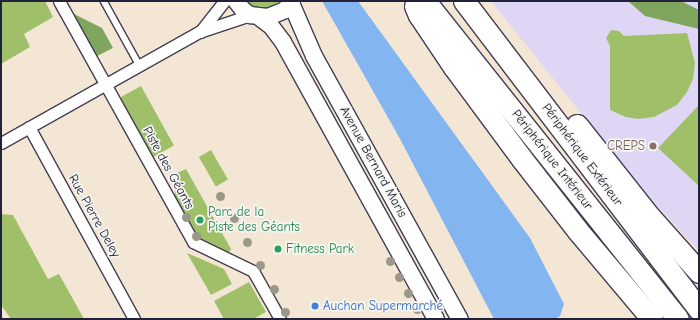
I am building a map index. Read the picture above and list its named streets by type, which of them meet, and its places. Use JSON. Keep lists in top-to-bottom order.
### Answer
{
  "streets": {
    "highway": ["Périphérique Extérieur", "Périphérique Intérieur"],
    "street": ["Avenue Bernard Maris", "Piste des Géants", "Rue Pierre Deley"]
  },
  "places": [
    "CREPS",
    "Parc de la Piste des Géants",
    "Fitness Park",
    "Auchan Supermarché"
  ]
}
